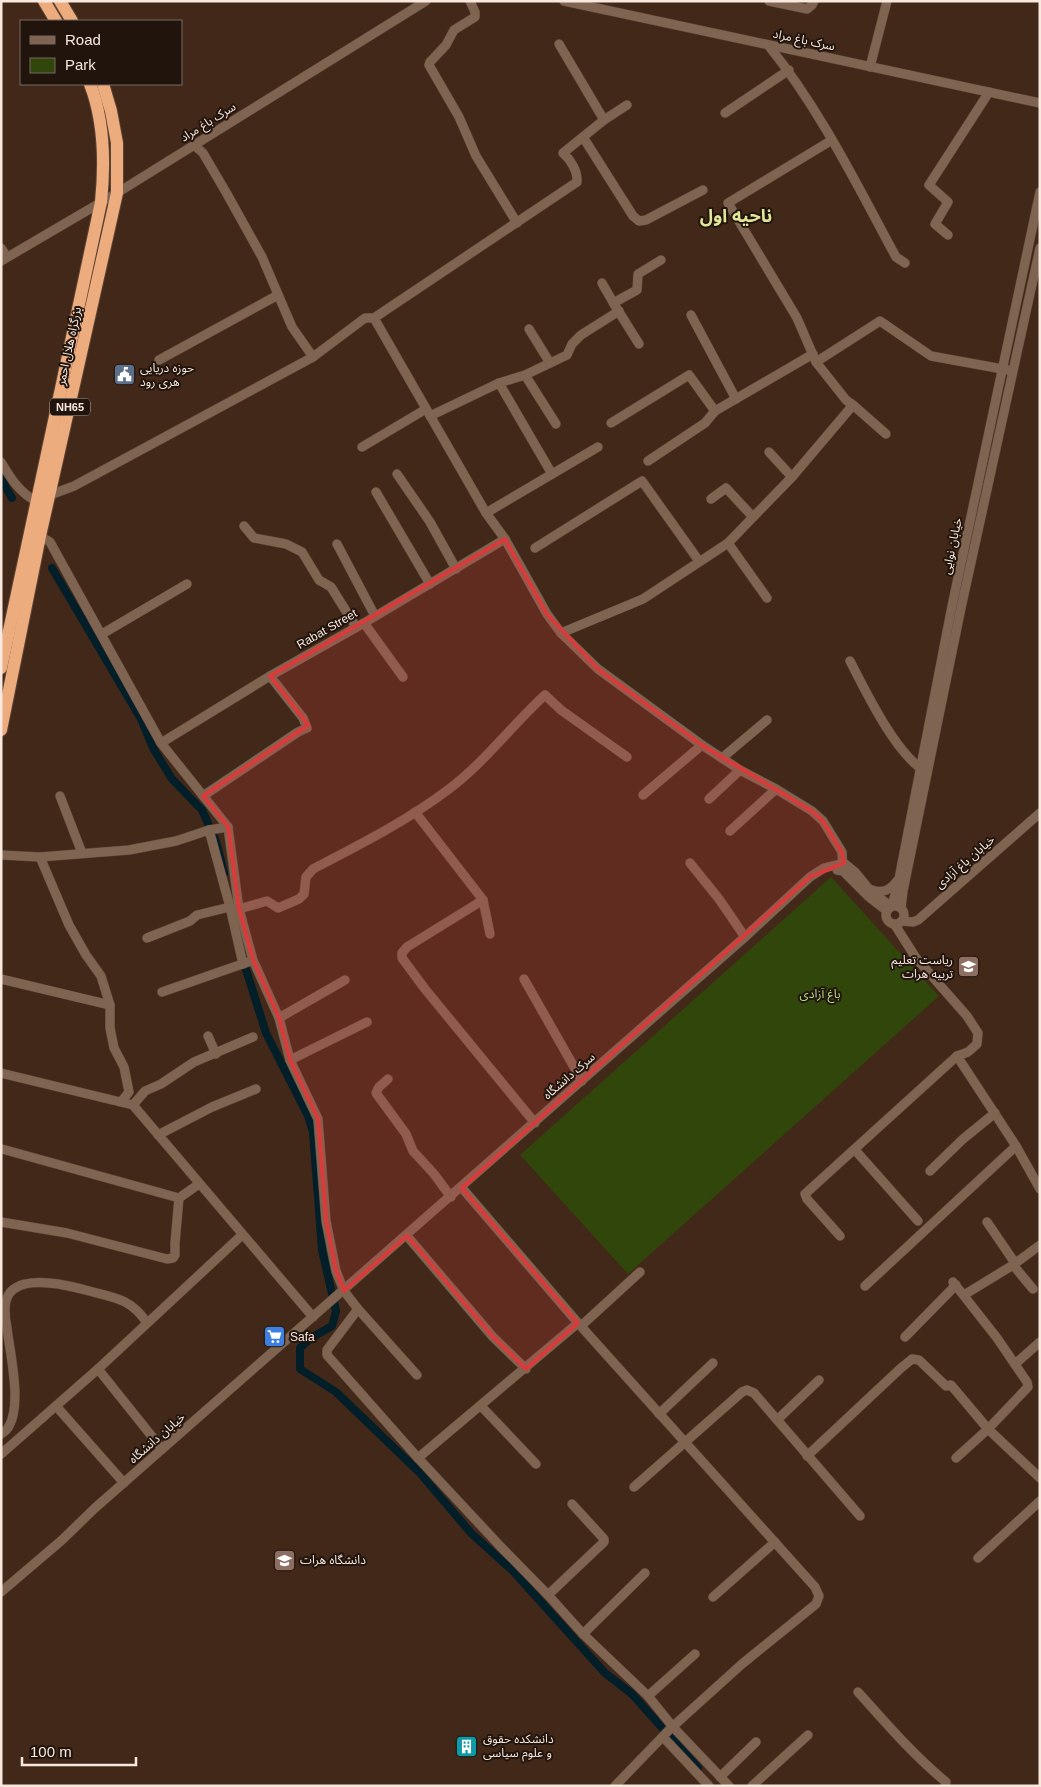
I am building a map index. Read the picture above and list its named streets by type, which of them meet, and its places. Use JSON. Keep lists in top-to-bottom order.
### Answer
{
  "streets": {
    "highway": ["بزرگراه هلال احمر", "NH65"],
    "street": [
      "سرک باغ مراد",
      "خیابان نوایی",
      "Rabat Street",
      "خیابان باغ آزادی",
      "سرک دانشگاه",
      "خیابان دانشگاه"
    ]
  },
  "crossings": [
    ["سرک باغ مراد", "بزرگراه هلال احمر"],
    ["خیابان نوایی", "خیابان باغ آزادی"],
    ["سرک دانشگاه", "خیابان دانشگاه"]
  ],
  "districts": ["ناحیه اول"],
  "parks": ["باغ آزادی"],
  "places": {
    "public building": ["حوزه دریایی هری رود"],
    "school or university": ["ریاست تعلیم تربیه هرات", "دانشگاه هرات"],
    "supermarket": ["Safa"],
    "building": ["دانشکده حقوق و علوم سیاسی"]
  },
  "legend": ["Road", "Park"],
  "scale_bar": "100 m"
}
